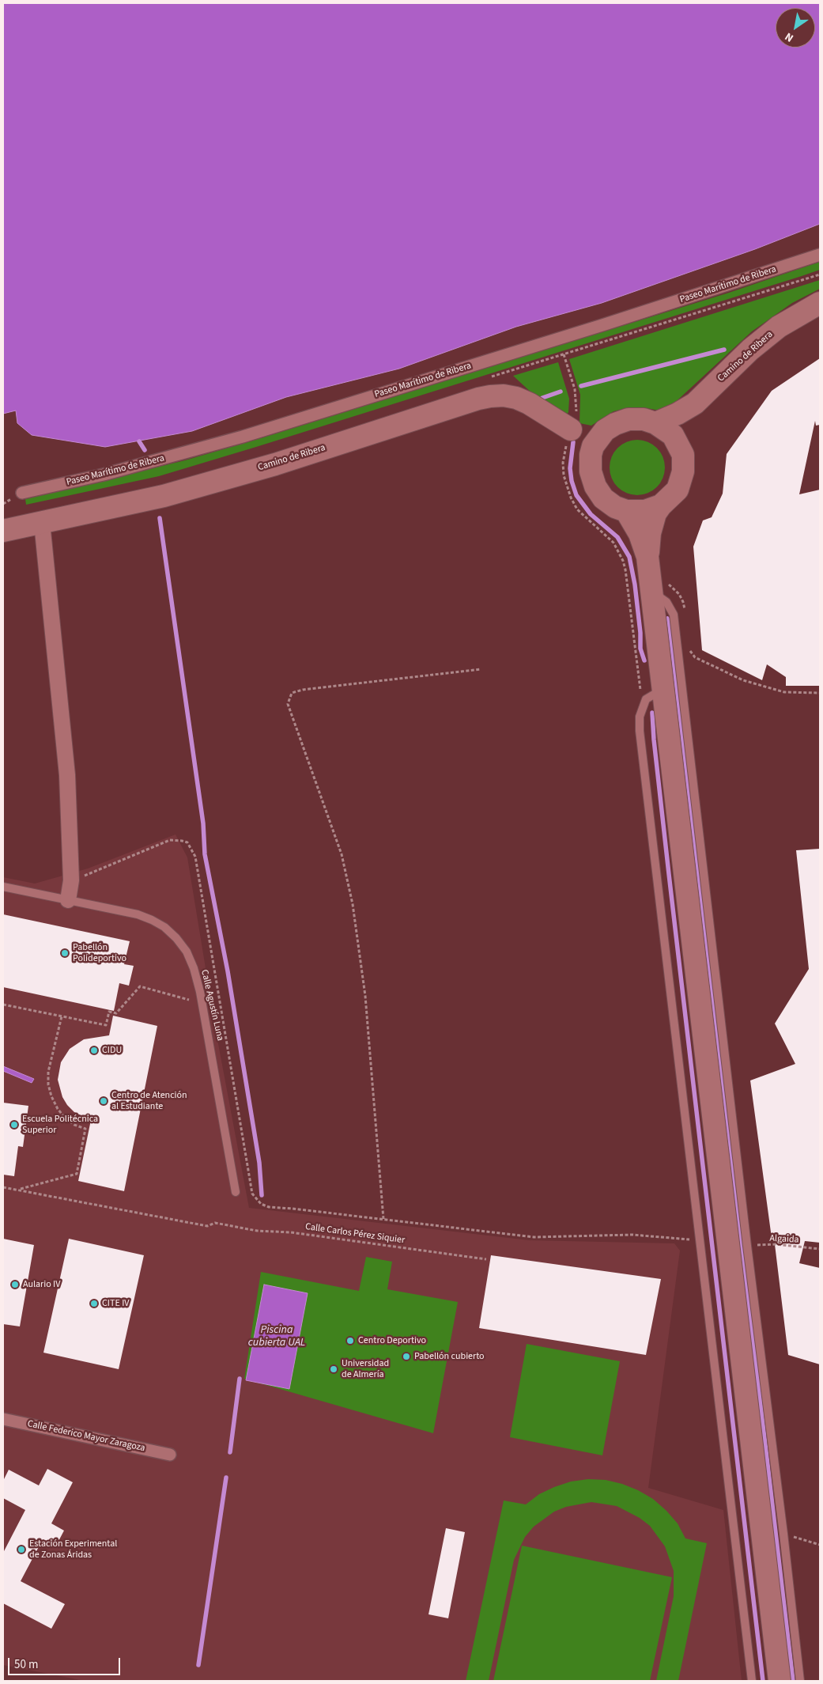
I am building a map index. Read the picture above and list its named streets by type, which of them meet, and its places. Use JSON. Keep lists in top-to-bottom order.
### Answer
{
  "streets": {
    "main road": ["Camino de Ribera"],
    "street": ["Paseo Marítimo de Ribera", "Calle Federico Mayor Zaragoza"],
    "lane": ["Calle Agustín Luna"],
    "path": ["Calle Carlos Pérez Siquier", "Algaida"]
  },
  "water": ["Piscina cubierta UAL"],
  "places": [
    "Pabellón Polideportivo",
    "CIDU",
    "Centro de Atención al Estudiante",
    "Escuela Politécnica Superior",
    "Aulario IV",
    "CITE IV",
    "Centro Deportivo",
    "Pabellón cubierto",
    "Universidad de Almería",
    "Estación Experimental de Zonas Áridas"
  ],
  "scale_bar": "50 m",
  "north": "bottom left"
}
